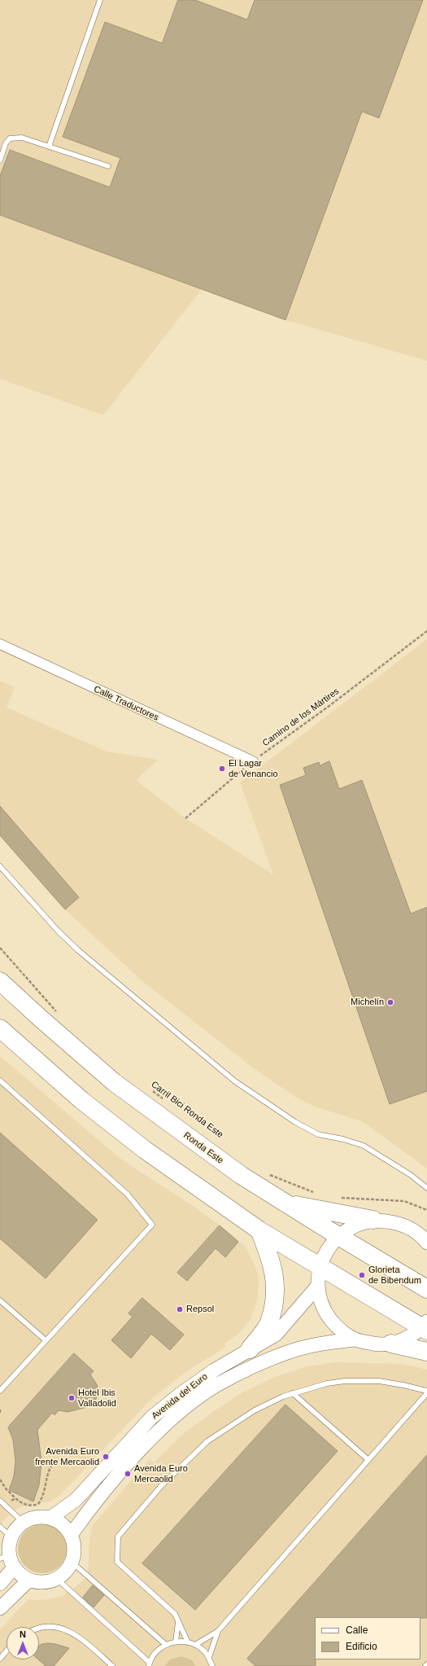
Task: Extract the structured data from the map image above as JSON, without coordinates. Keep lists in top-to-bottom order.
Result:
{
  "streets": {
    "highway": ["Ronda Este"],
    "street": ["Calle Traductores", "Avenida del Euro"],
    "path": ["Camino de los Mártires", "Carril Bici Ronda Este"]
  },
  "crossings": [
    ["Calle Traductores", "Camino de los Mártires"]
  ],
  "places": [
    "El Lagar de Venancio",
    "Michelín",
    "Glorieta de Bibendum",
    "Repsol",
    "Hotel Ibis Valladolid",
    "Avenida Euro frente Mercaolid",
    "Avenida Euro Mercaolid"
  ],
  "legend": ["Calle", "Edificio"],
  "north": "top"
}
